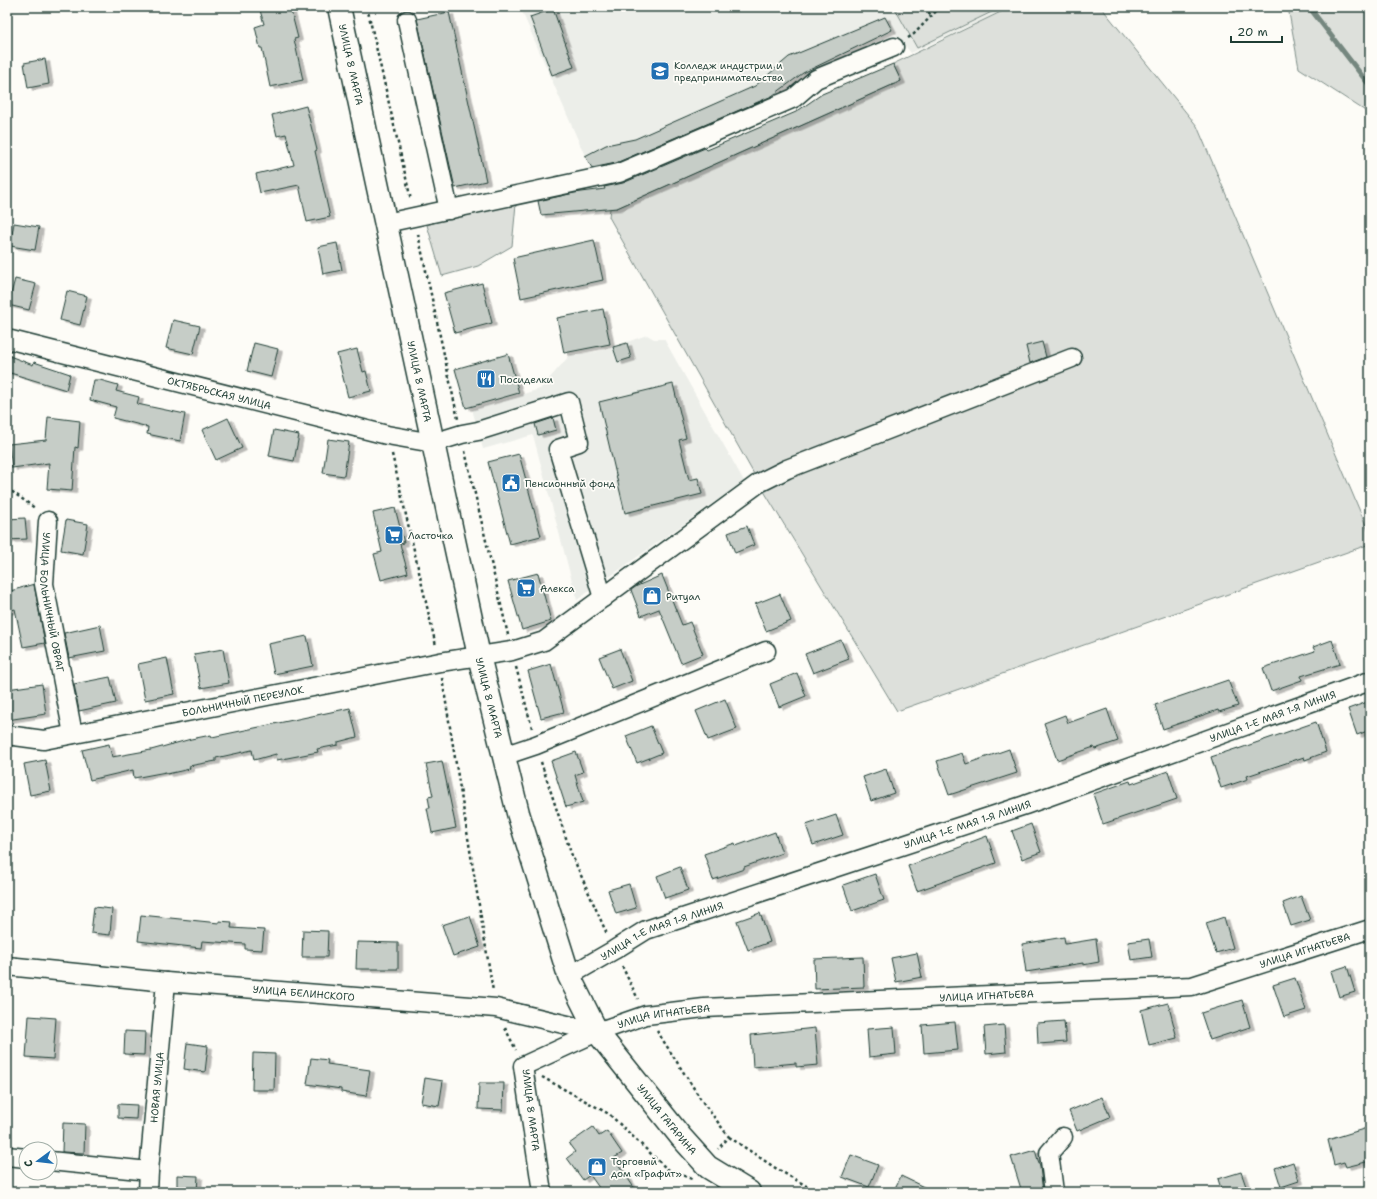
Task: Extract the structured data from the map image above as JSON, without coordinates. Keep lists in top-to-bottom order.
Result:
{
  "streets": {
    "main road": ["УЛИЦА 8 МАРТА", "УЛИЦА ГАГАРИНА"],
    "street": [
      "ОКТЯБРЬСКАЯ УЛИЦА",
      "УЛИЦА БОЛЬНИЧНЫЙ ОВРАГ",
      "БОЛЬНИЧНЫЙ ПЕРЕУЛОК",
      "УЛИЦА 1-Е МАЯ 1-Я ЛИНИЯ",
      "УЛИЦА ИГНАТЬЕВА",
      "УЛИЦА БЕЛИНСКОГО",
      "НОВАЯ УЛИЦА"
    ]
  },
  "crossings": [
    ["УЛИЦА 8 МАРТА", "ОКТЯБРЬСКАЯ УЛИЦА"],
    ["УЛИЦА 8 МАРТА", "БОЛЬНИЧНЫЙ ПЕРЕУЛОК"],
    ["УЛИЦА 8 МАРТА", "УЛИЦА 1-Е МАЯ 1-Я ЛИНИЯ"],
    ["УЛИЦА 8 МАРТА", "УЛИЦА ИГНАТЬЕВА"],
    ["УЛИЦА 8 МАРТА", "УЛИЦА БЕЛИНСКОГО"],
    ["УЛИЦА 8 МАРТА", "УЛИЦА ГАГАРИНА"],
    ["УЛИЦА БОЛЬНИЧНЫЙ ОВРАГ", "БОЛЬНИЧНЫЙ ПЕРЕУЛОК"],
    ["УЛИЦА ИГНАТЬЕВА", "УЛИЦА БЕЛИНСКОГО"],
    ["УЛИЦА ИГНАТЬЕВА", "УЛИЦА ГАГАРИНА"],
    ["УЛИЦА БЕЛИНСКОГО", "НОВАЯ УЛИЦА"],
    ["УЛИЦА БЕЛИНСКОГО", "УЛИЦА ГАГАРИНА"]
  ],
  "places": {
    "school or university": ["Колледж индустрии и предпринимательства"],
    "restaurant": ["Посиделки"],
    "public building": ["Пенсионный фонд"],
    "supermarket": ["Ласточка", "Алекса"],
    "shop": ["Ритуал", "Торговый дом «Графит»"]
  },
  "scale_bar": "20 m",
  "north": "left"
}
